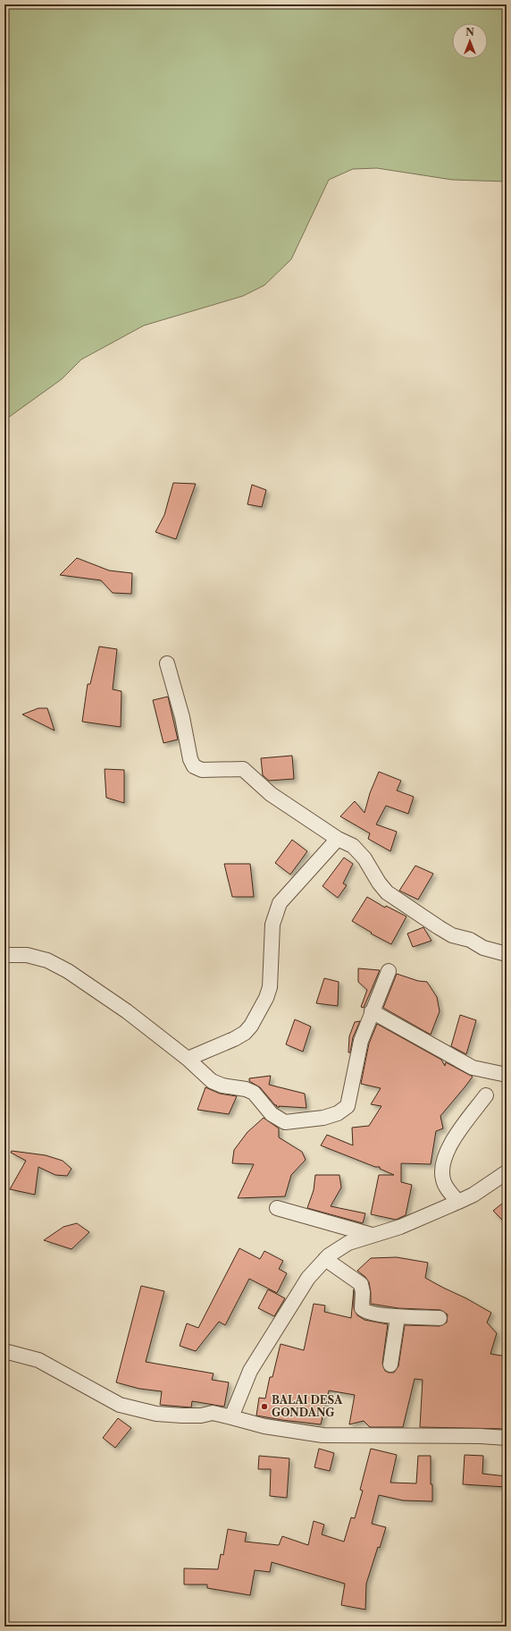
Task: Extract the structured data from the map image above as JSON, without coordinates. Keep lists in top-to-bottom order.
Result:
{
  "places": ["BALAI DESA GONDANG"],
  "north": "top"
}
